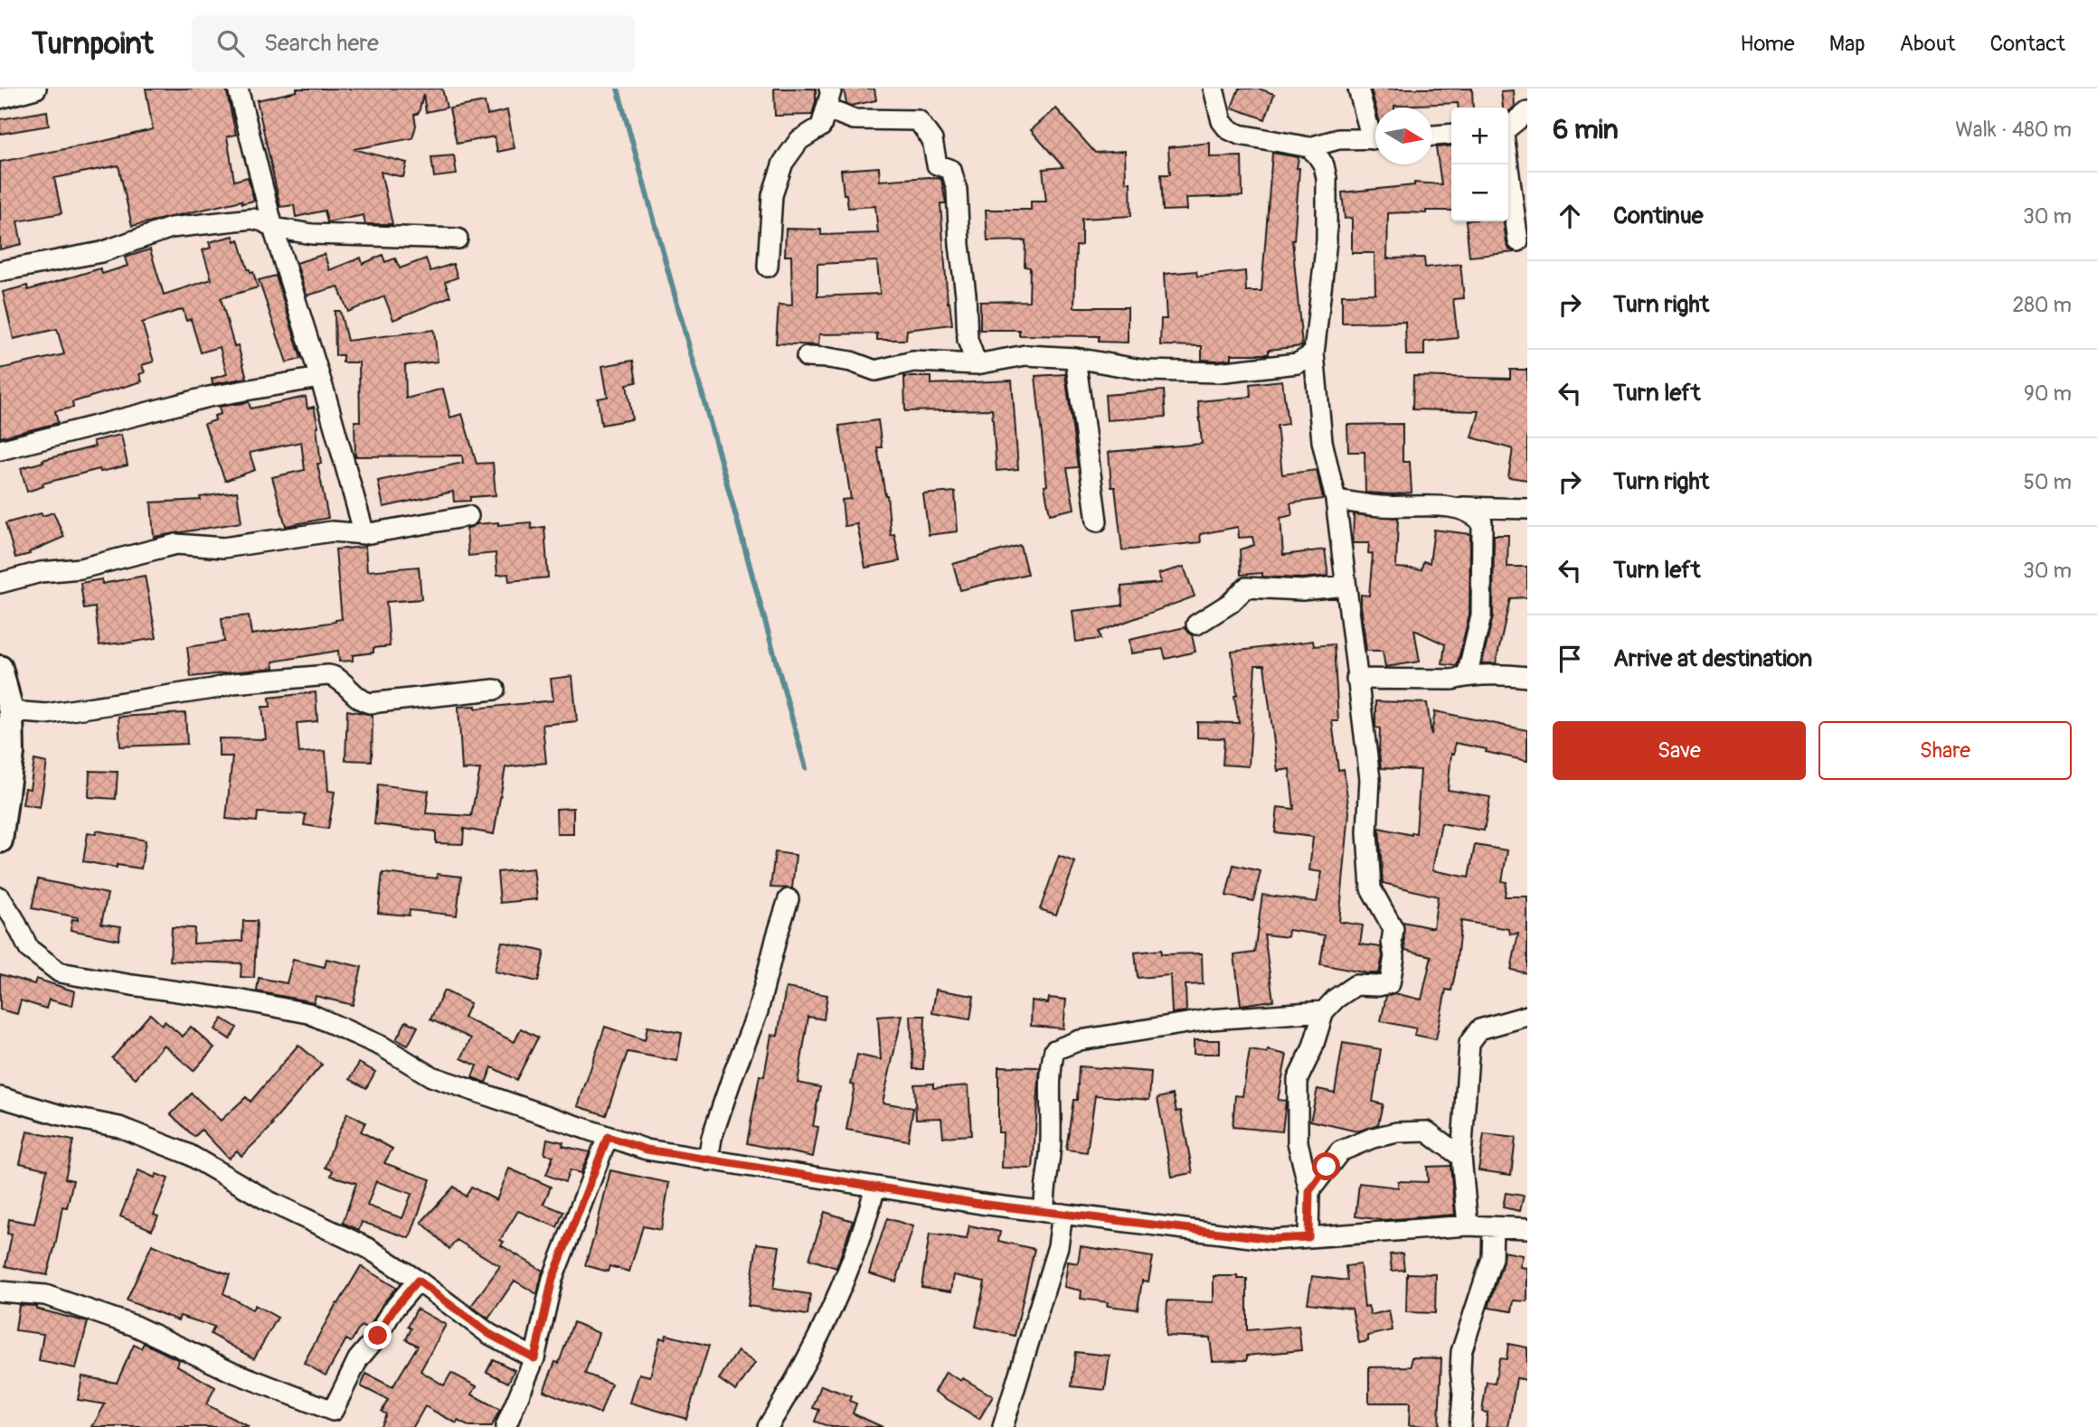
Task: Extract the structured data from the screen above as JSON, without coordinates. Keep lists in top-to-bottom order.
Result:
{
  "north": "right",
  "page": {
    "header": "Turnpoint",
    "search": "Search here",
    "nav": [
      "Home",
      "Map",
      "About",
      "Contact"
    ],
    "heading": ["6 min", "Walk · 480 m"],
    "map_buttons": ["+", "−"],
    "list": [
      ["Continue", "30 m"],
      ["Turn right", "280 m"],
      ["Turn left", "90 m"],
      ["Turn right", "50 m"],
      ["Turn left", "30 m"],
      "Arrive at destination"
    ],
    "buttons": ["Save", "Share"]
  }
}
